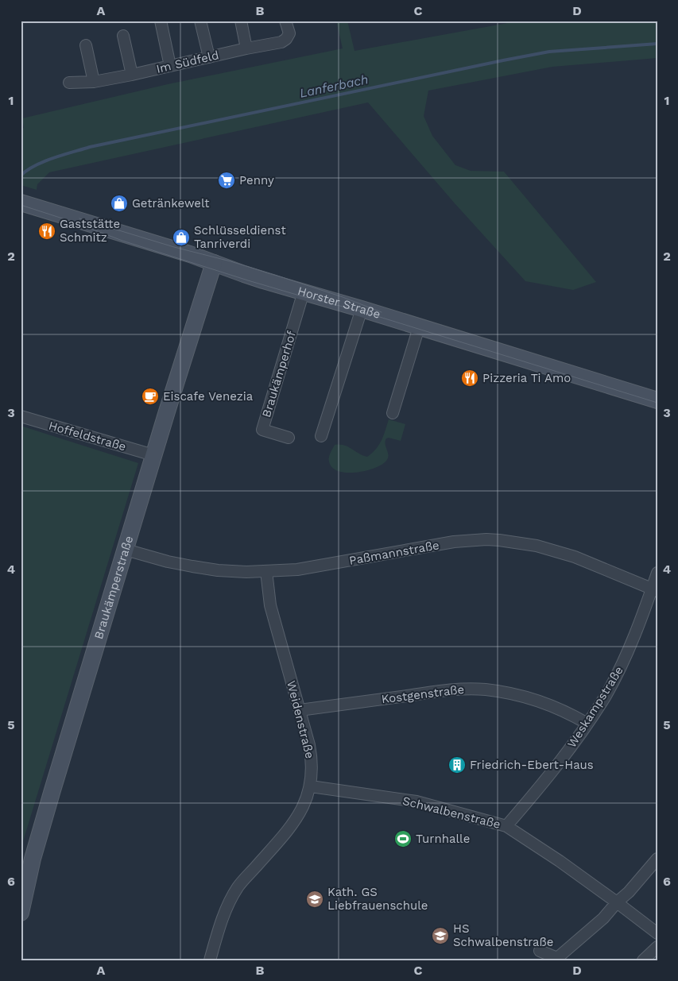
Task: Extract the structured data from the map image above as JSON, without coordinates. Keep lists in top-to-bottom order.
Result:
{
  "streets": {
    "street": [
      "Im Südfeld",
      "Horster Straße",
      "Braukämperhof",
      "Hoffeldstraße",
      "Paßmannstraße",
      "Braukämperstraße",
      "Kostgenstraße",
      "Weskampstraße",
      "Weidenstraße",
      "Schwalbenstraße"
    ]
  },
  "crossings": [
    ["Horster Straße", "Braukämperhof"],
    ["Horster Straße", "Braukämperstraße"],
    ["Hoffeldstraße", "Braukämperstraße"],
    ["Paßmannstraße", "Braukämperstraße"],
    ["Paßmannstraße", "Weskampstraße"],
    ["Paßmannstraße", "Weidenstraße"],
    ["Kostgenstraße", "Weskampstraße"],
    ["Kostgenstraße", "Weidenstraße"],
    ["Weskampstraße", "Schwalbenstraße"],
    ["Weidenstraße", "Schwalbenstraße"]
  ],
  "water": ["Lanferbach"],
  "places": {
    "supermarket": ["Penny"],
    "shop": ["Getränkewelt", "Schlüsseldienst Tanriverdi"],
    "restaurant": ["Gaststätte Schmitz", "Pizzeria Ti Amo"],
    "cafe": ["Eiscafe Venezia"],
    "building": ["Friedrich-Ebert-Haus"],
    "sports": ["Turnhalle"],
    "school or university": ["Kath. GS Liebfrauenschule", "HS Schwalbenstraße"]
  },
  "grid": {
    "columns": [
      "A",
      "B",
      "C",
      "D"
    ],
    "rows": [
      "1",
      "2",
      "3",
      "4",
      "5",
      "6"
    ]
  }
}
